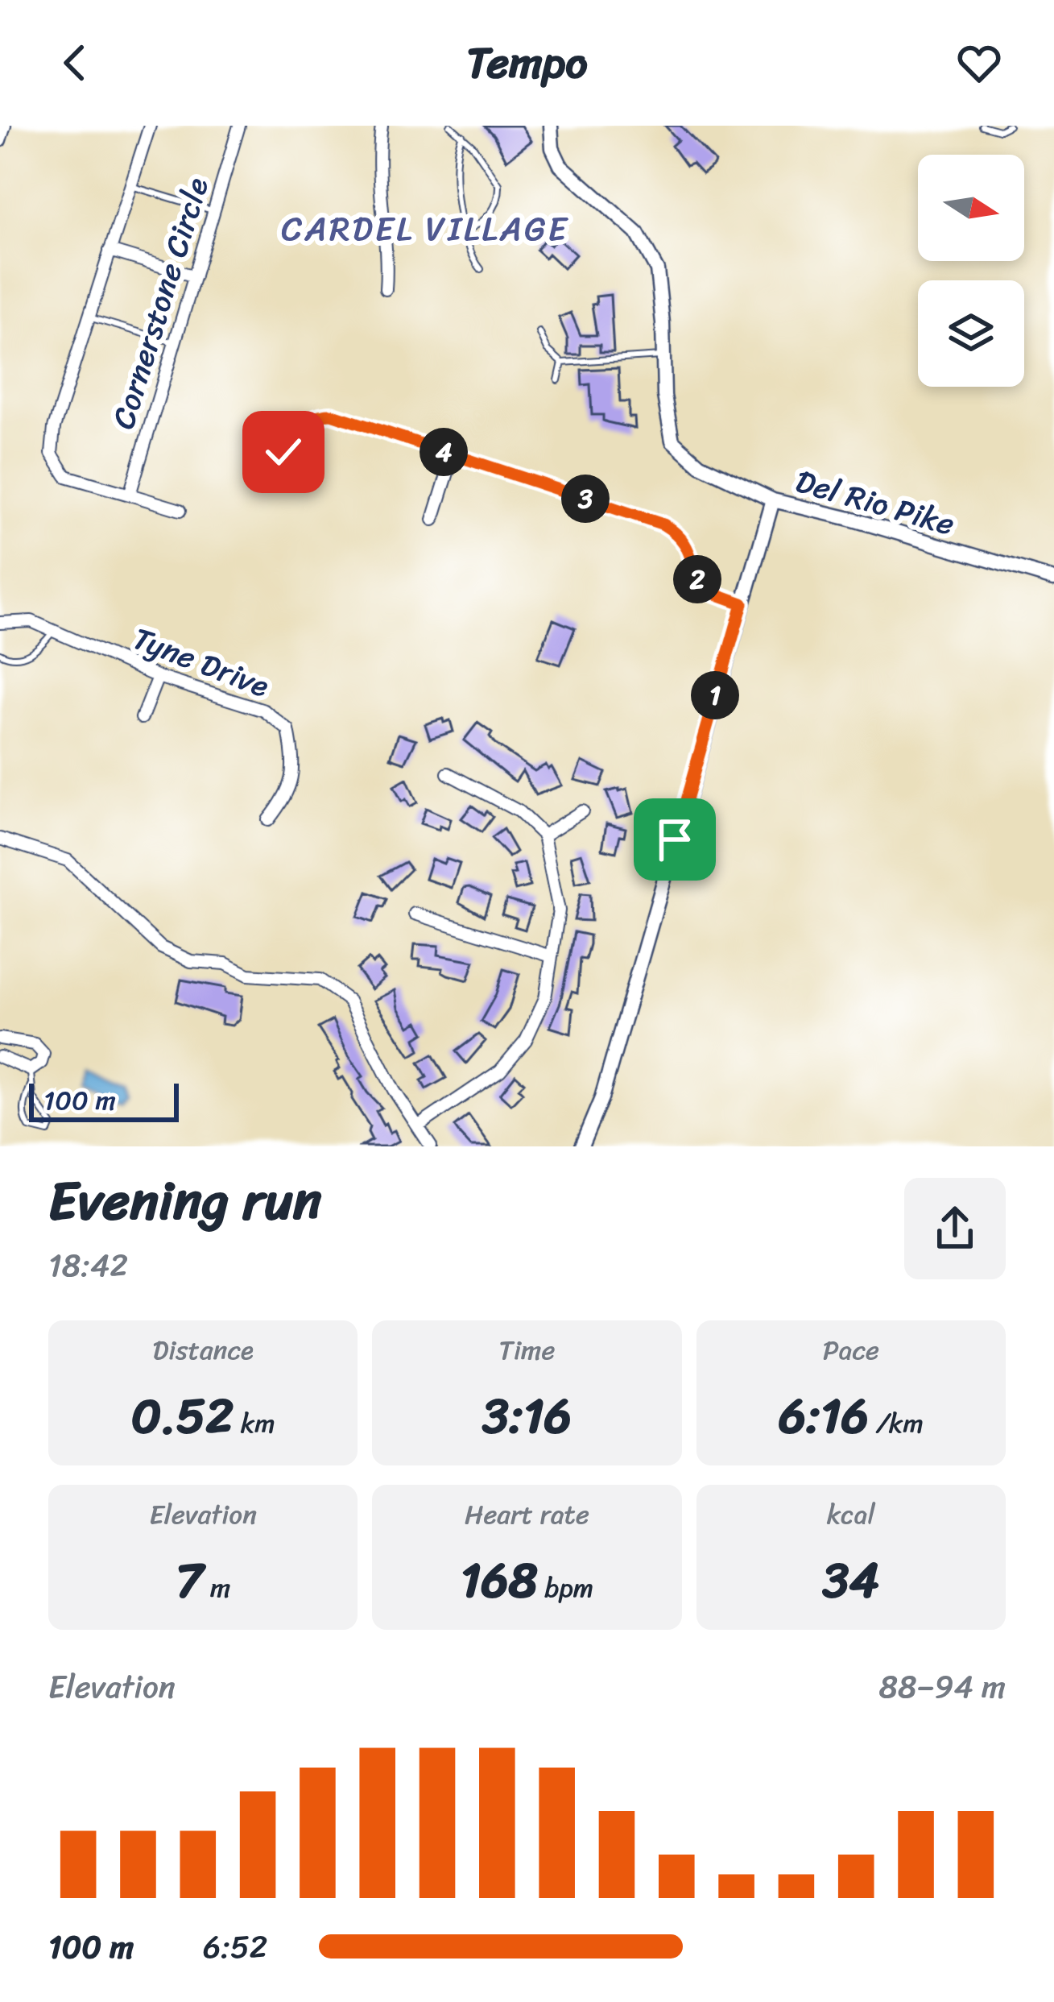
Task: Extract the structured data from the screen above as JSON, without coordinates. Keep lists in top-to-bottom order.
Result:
{
  "streets": {
    "street": ["Cornerstone Circle", "Del Rio Pike", "Tyne Drive"]
  },
  "districts": ["CARDEL VILLAGE"],
  "scale_bar": "100 m",
  "north": "right",
  "page": {
    "header": "Tempo",
    "pins": [
      "4",
      "3",
      "2",
      "1"
    ],
    "scale": "100 m",
    "heading": ["Evening run", "18:42"],
    "stats": [
      ["Distance", "0.52 km"],
      ["Time", "3:16"],
      ["Pace", "6:16 /km"],
      ["Elevation", "7 m"],
      ["Heart rate", "168 bpm"],
      ["kcal", "34"]
    ],
    "chart": ["Elevation", "88–94 m"],
    "list": [
      {
        "name": "100 m",
        "note": "6:52"
      }
    ]
  }
}
